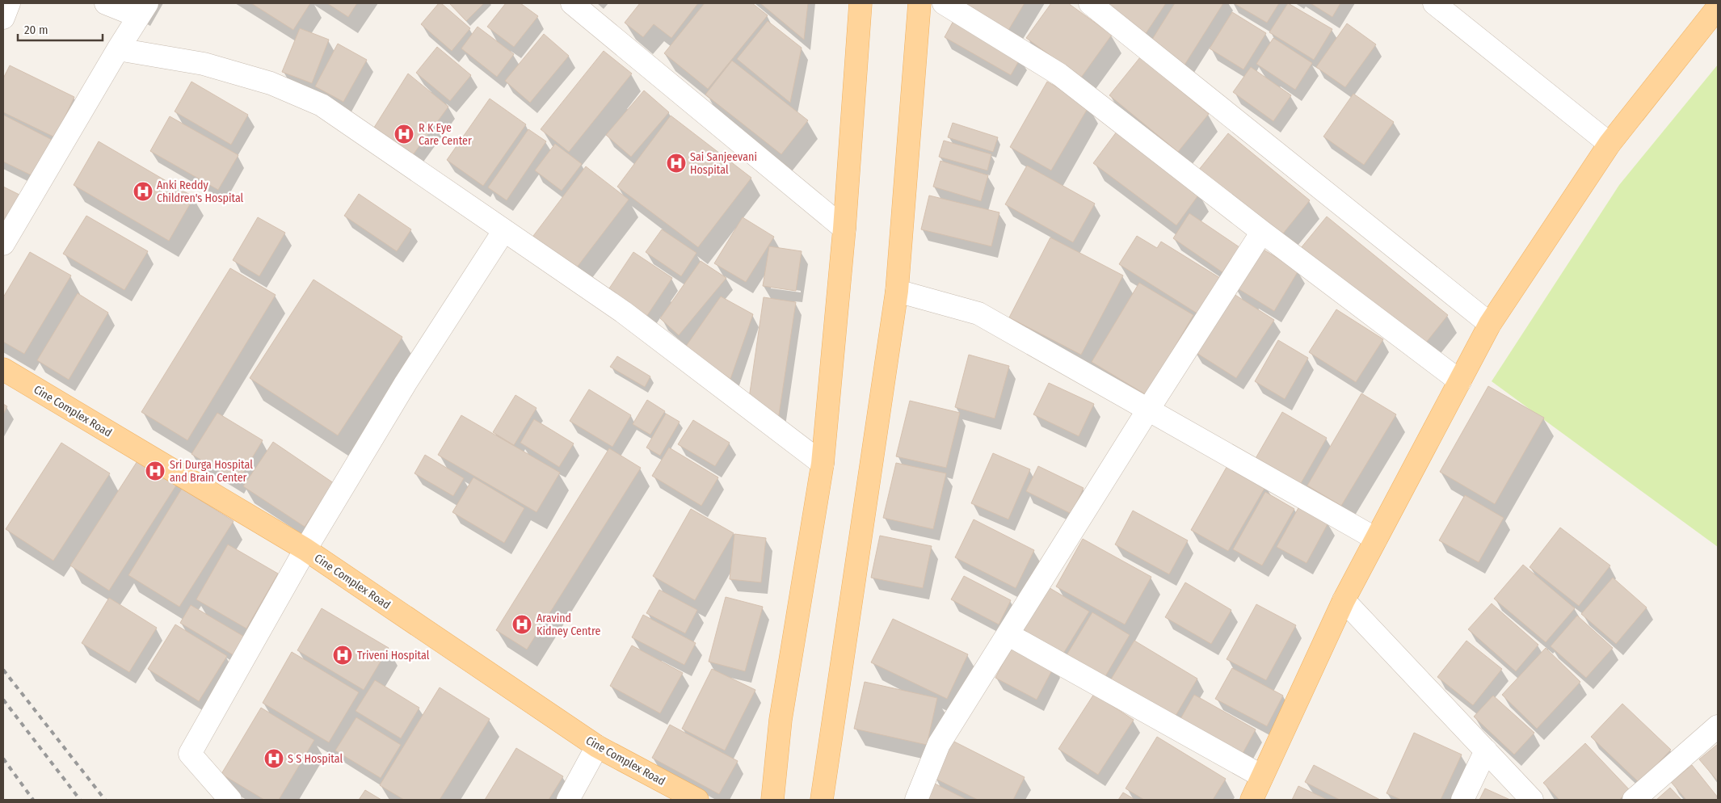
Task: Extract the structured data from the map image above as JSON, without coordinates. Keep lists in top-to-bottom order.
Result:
{
  "streets": {
    "main road": ["Cine Complex Road"]
  },
  "places": {
    "hospital": [
      "R K Eye Care Center",
      "Sai Sanjeevani Hospital",
      "Anki Reddy Children's Hospital",
      "Sri Durga Hospital and Brain Center",
      "Aravind Kidney Centre",
      "Triveni Hospital",
      "S S Hospital"
    ]
  },
  "scale_bar": "20 m"
}
